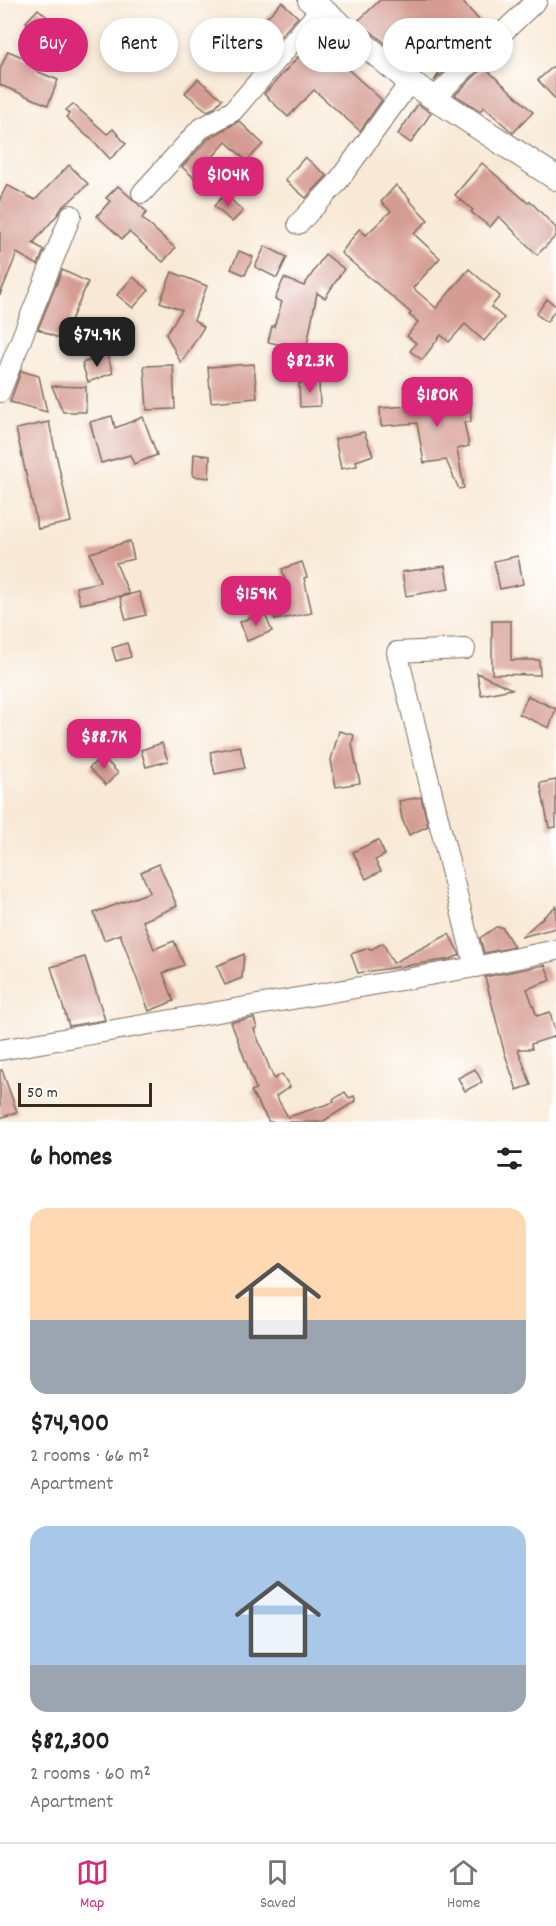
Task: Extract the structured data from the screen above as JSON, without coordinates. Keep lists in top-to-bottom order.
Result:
{
  "scale_bar": "50 m",
  "page": {
    "chip": [
      "Buy",
      "Rent",
      "Filters",
      "New",
      "Apartment"
    ],
    "price": [
      "$104K",
      "$74.9K",
      "$82.3K",
      "$180K",
      "$159K",
      "$88.7K"
    ],
    "scale": "50 m",
    "heading": "6 homes",
    "list": [
      {
        "name": "$74,900",
        "note": "2 rooms · 66 m² · Apartment"
      },
      {
        "name": "$82,300",
        "note": "2 rooms · 60 m² · Apartment"
      }
    ],
    "tabs": ["Map", "Saved", "Home"]
  }
}
